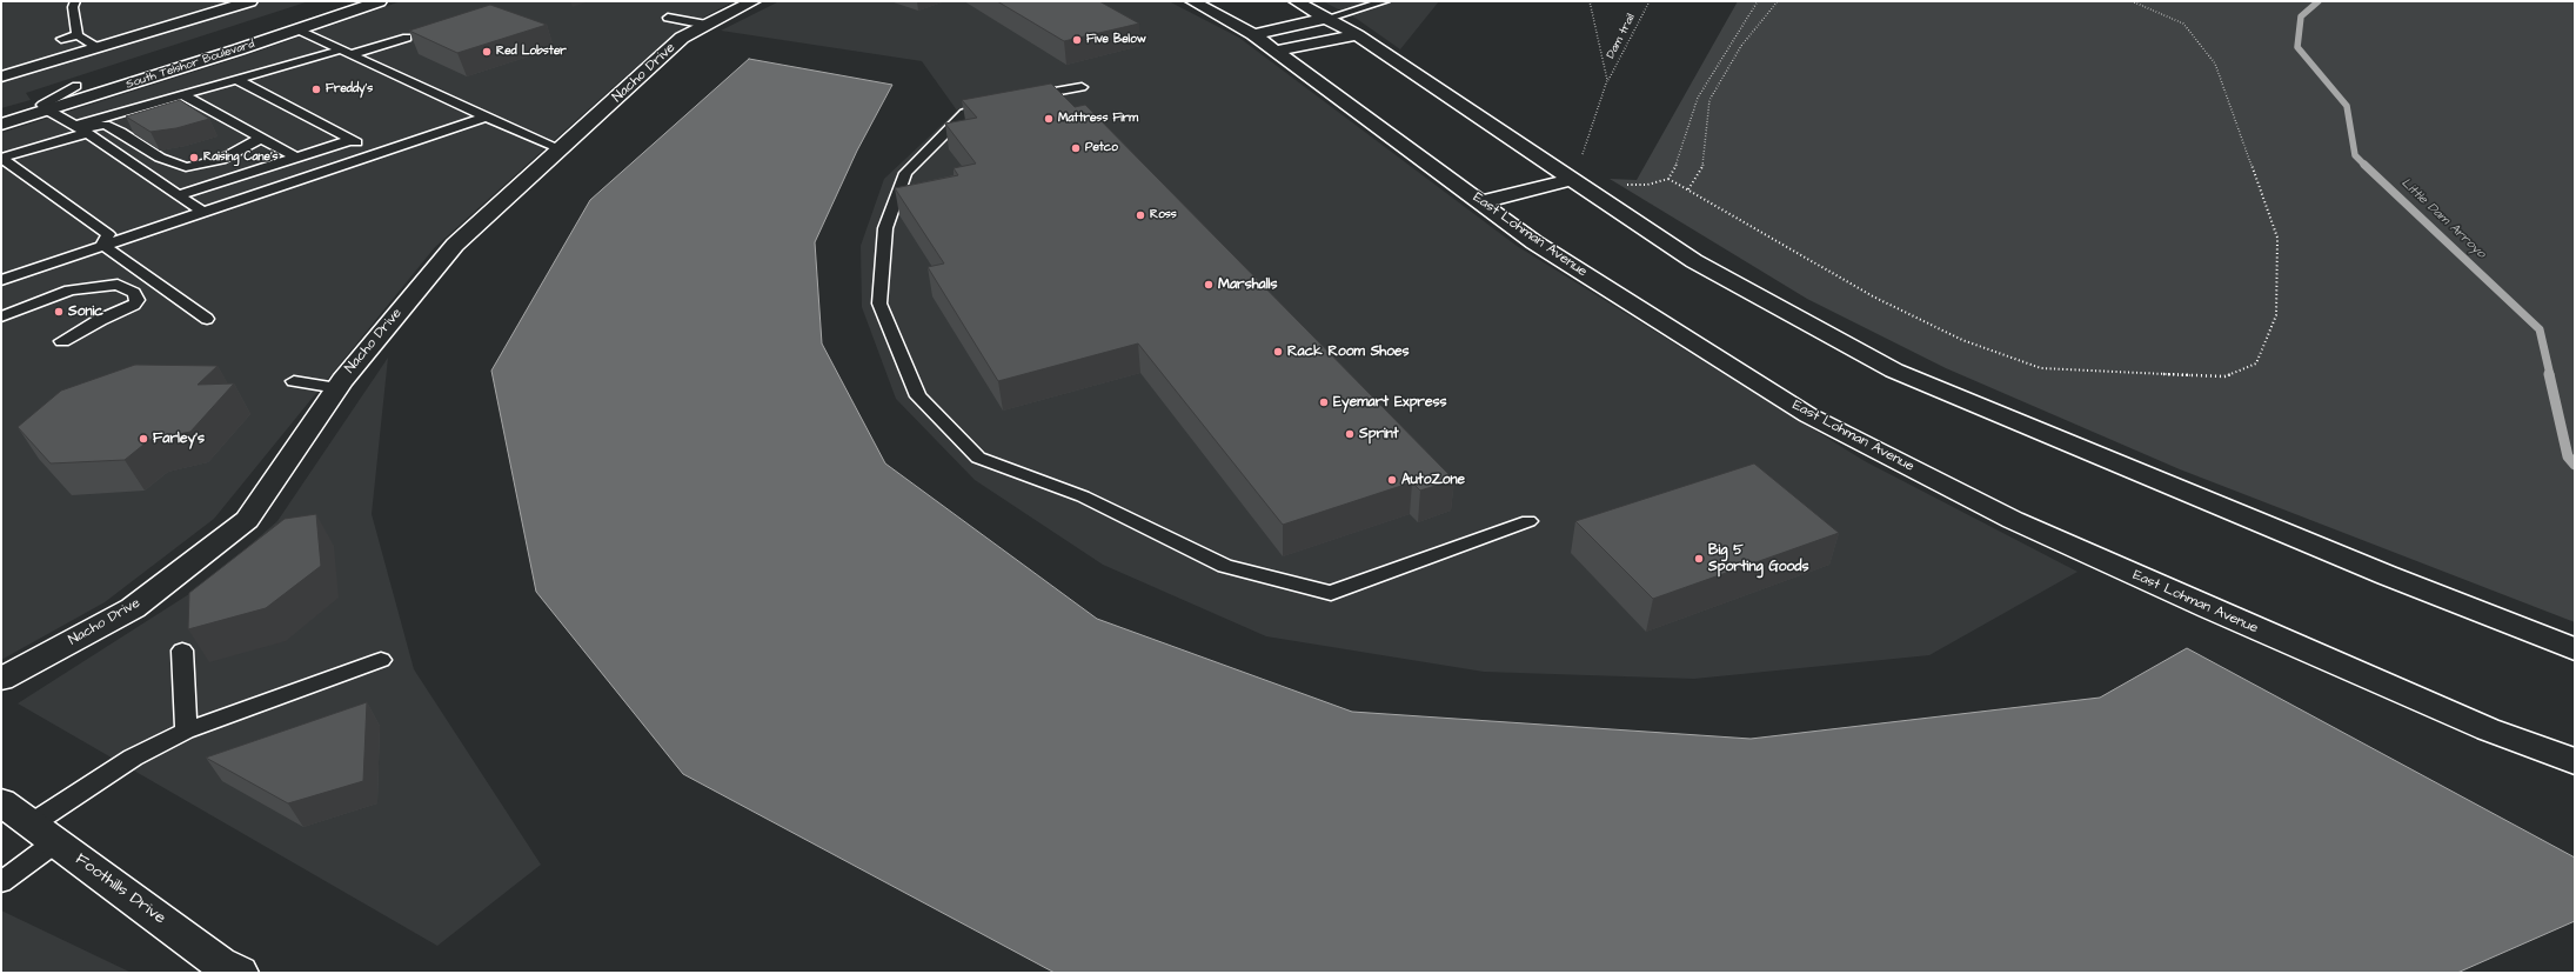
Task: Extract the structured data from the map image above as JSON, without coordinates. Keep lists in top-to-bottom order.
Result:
{
  "streets": {
    "main road": [
      "South Telshor Boulevard",
      "Nacho Drive",
      "East Lohman Avenue",
      "Foothills Drive"
    ],
    "path": ["Dam trail"]
  },
  "water": ["Little Dam Arroyo"],
  "places": [
    "Five Below",
    "Red Lobster",
    "Freddy's",
    "Mattress Firm",
    "Petco",
    "Raising Cane's",
    "Ross",
    "Marshalls",
    "Sonic",
    "Rack Room Shoes",
    "Eyemart Express",
    "Sprint",
    "Farley's",
    "AutoZone",
    "Big 5 Sporting Goods"
  ]
}
